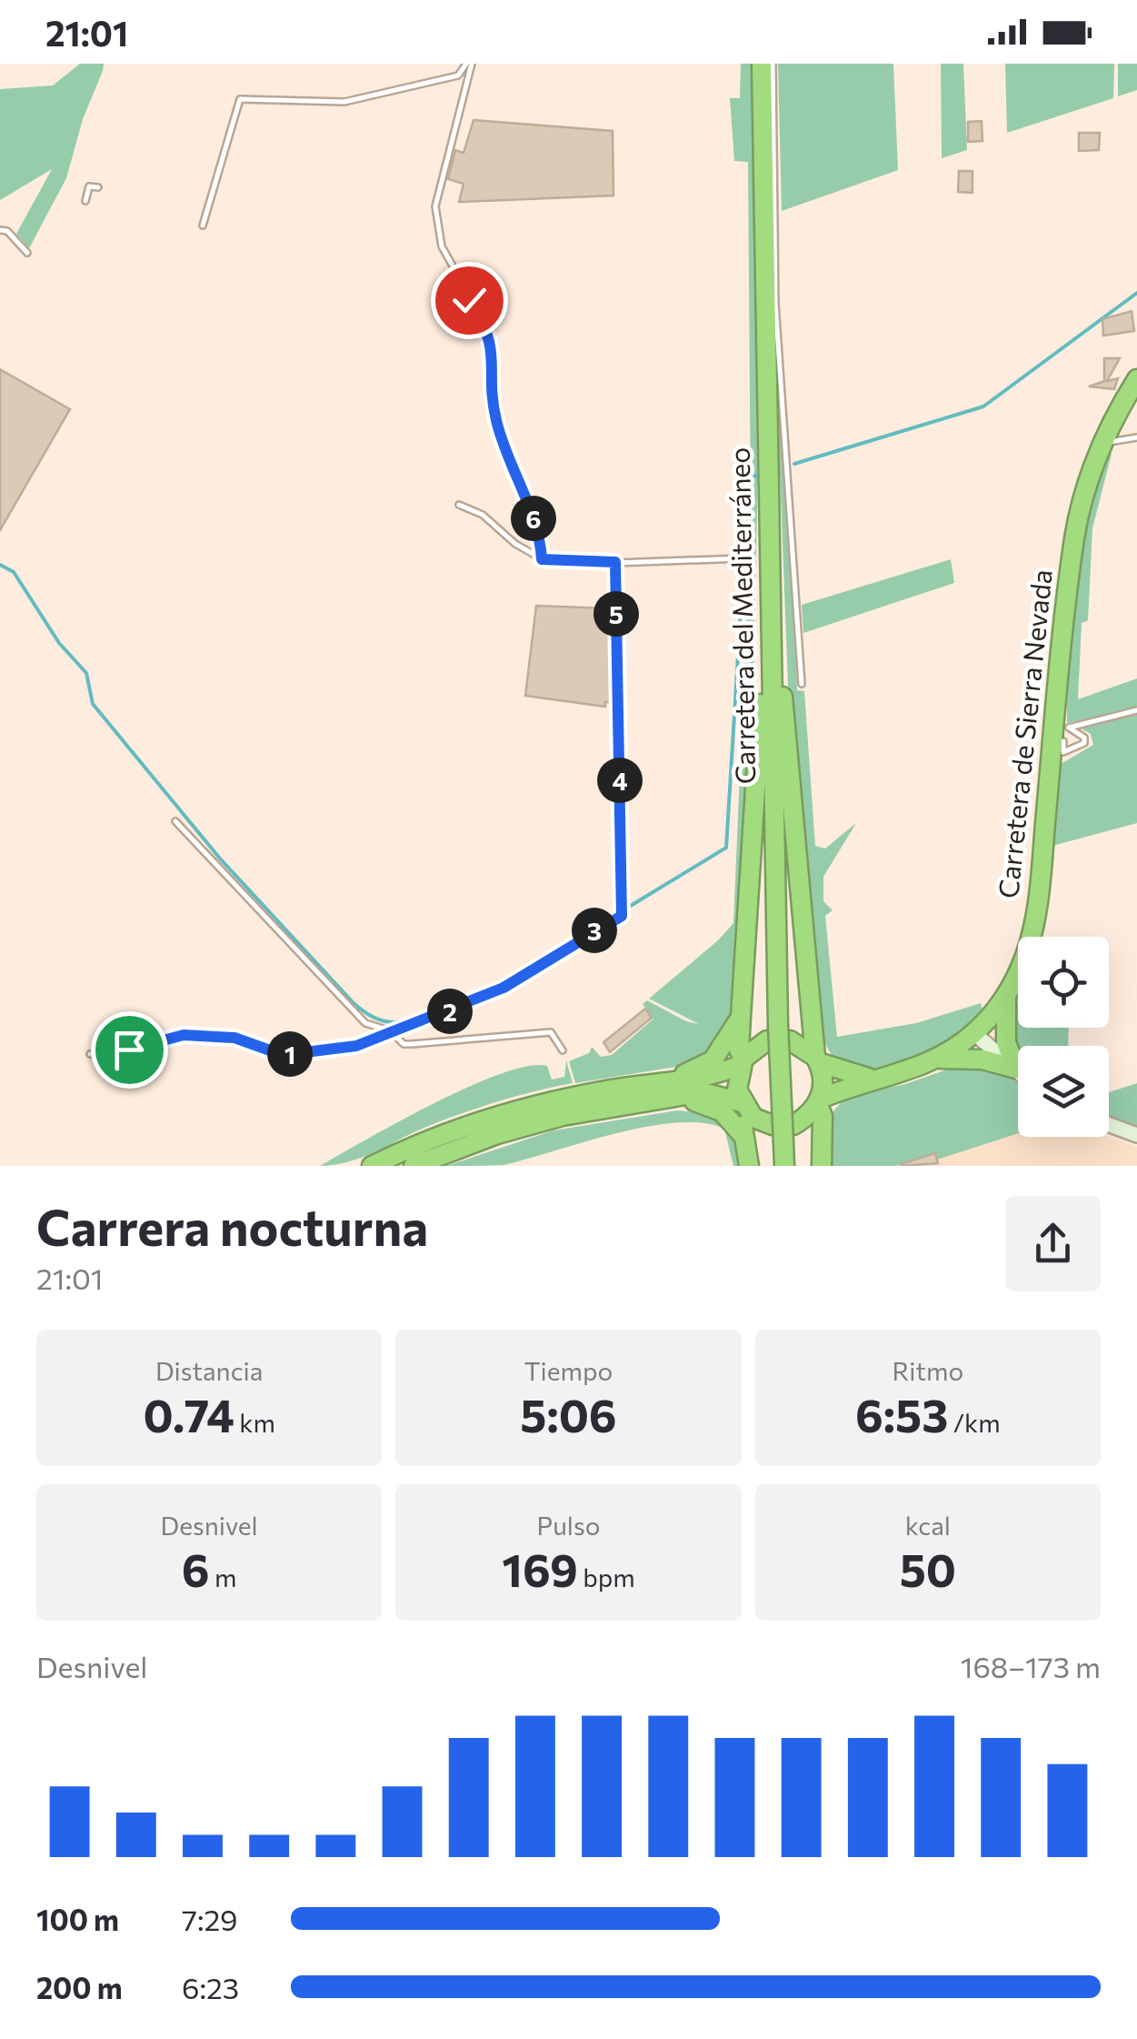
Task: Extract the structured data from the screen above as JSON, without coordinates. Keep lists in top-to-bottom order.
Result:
{
  "streets": {
    "highway": ["Carretera del Mediterráneo", "Carretera de Sierra Nevada"]
  },
  "page": {
    "status": "21:01",
    "pins": [
      "6",
      "5",
      "4",
      "3",
      "2",
      "1"
    ],
    "heading": ["Carrera nocturna", "21:01"],
    "stats": [
      ["Distancia", "0.74 km"],
      ["Tiempo", "5:06"],
      ["Ritmo", "6:53 /km"],
      ["Desnivel", "6 m"],
      ["Pulso", "169 bpm"],
      ["kcal", "50"]
    ],
    "chart": ["Desnivel", "168–173 m"],
    "list": [
      {
        "name": "100 m",
        "note": "7:29"
      },
      {
        "name": "200 m",
        "note": "6:23"
      }
    ]
  }
}
